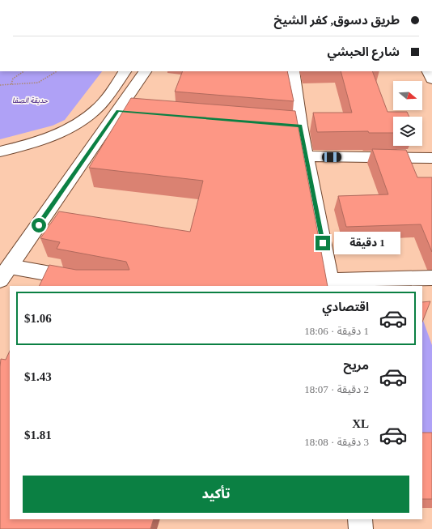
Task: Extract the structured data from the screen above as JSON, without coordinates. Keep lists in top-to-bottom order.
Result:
{
  "parks": ["حديقة الصفا"],
  "north": "right",
  "page": {
    "banner": ["طريق دسوق, كفر الشيخ", "شارع الحبشي"],
    "bubble": "1 دقيقة",
    "list": [
      {
        "name": "اقتصادي",
        "note": "1 دقيقة · 18:06",
        "value": "$1.06"
      },
      {
        "name": "مريح",
        "note": "2 دقيقة · 18:07",
        "value": "$1.43"
      },
      {
        "name": "XL",
        "note": "3 دقيقة · 18:08",
        "value": "$1.81"
      }
    ],
    "buttons": "تأكيد"
  }
}
